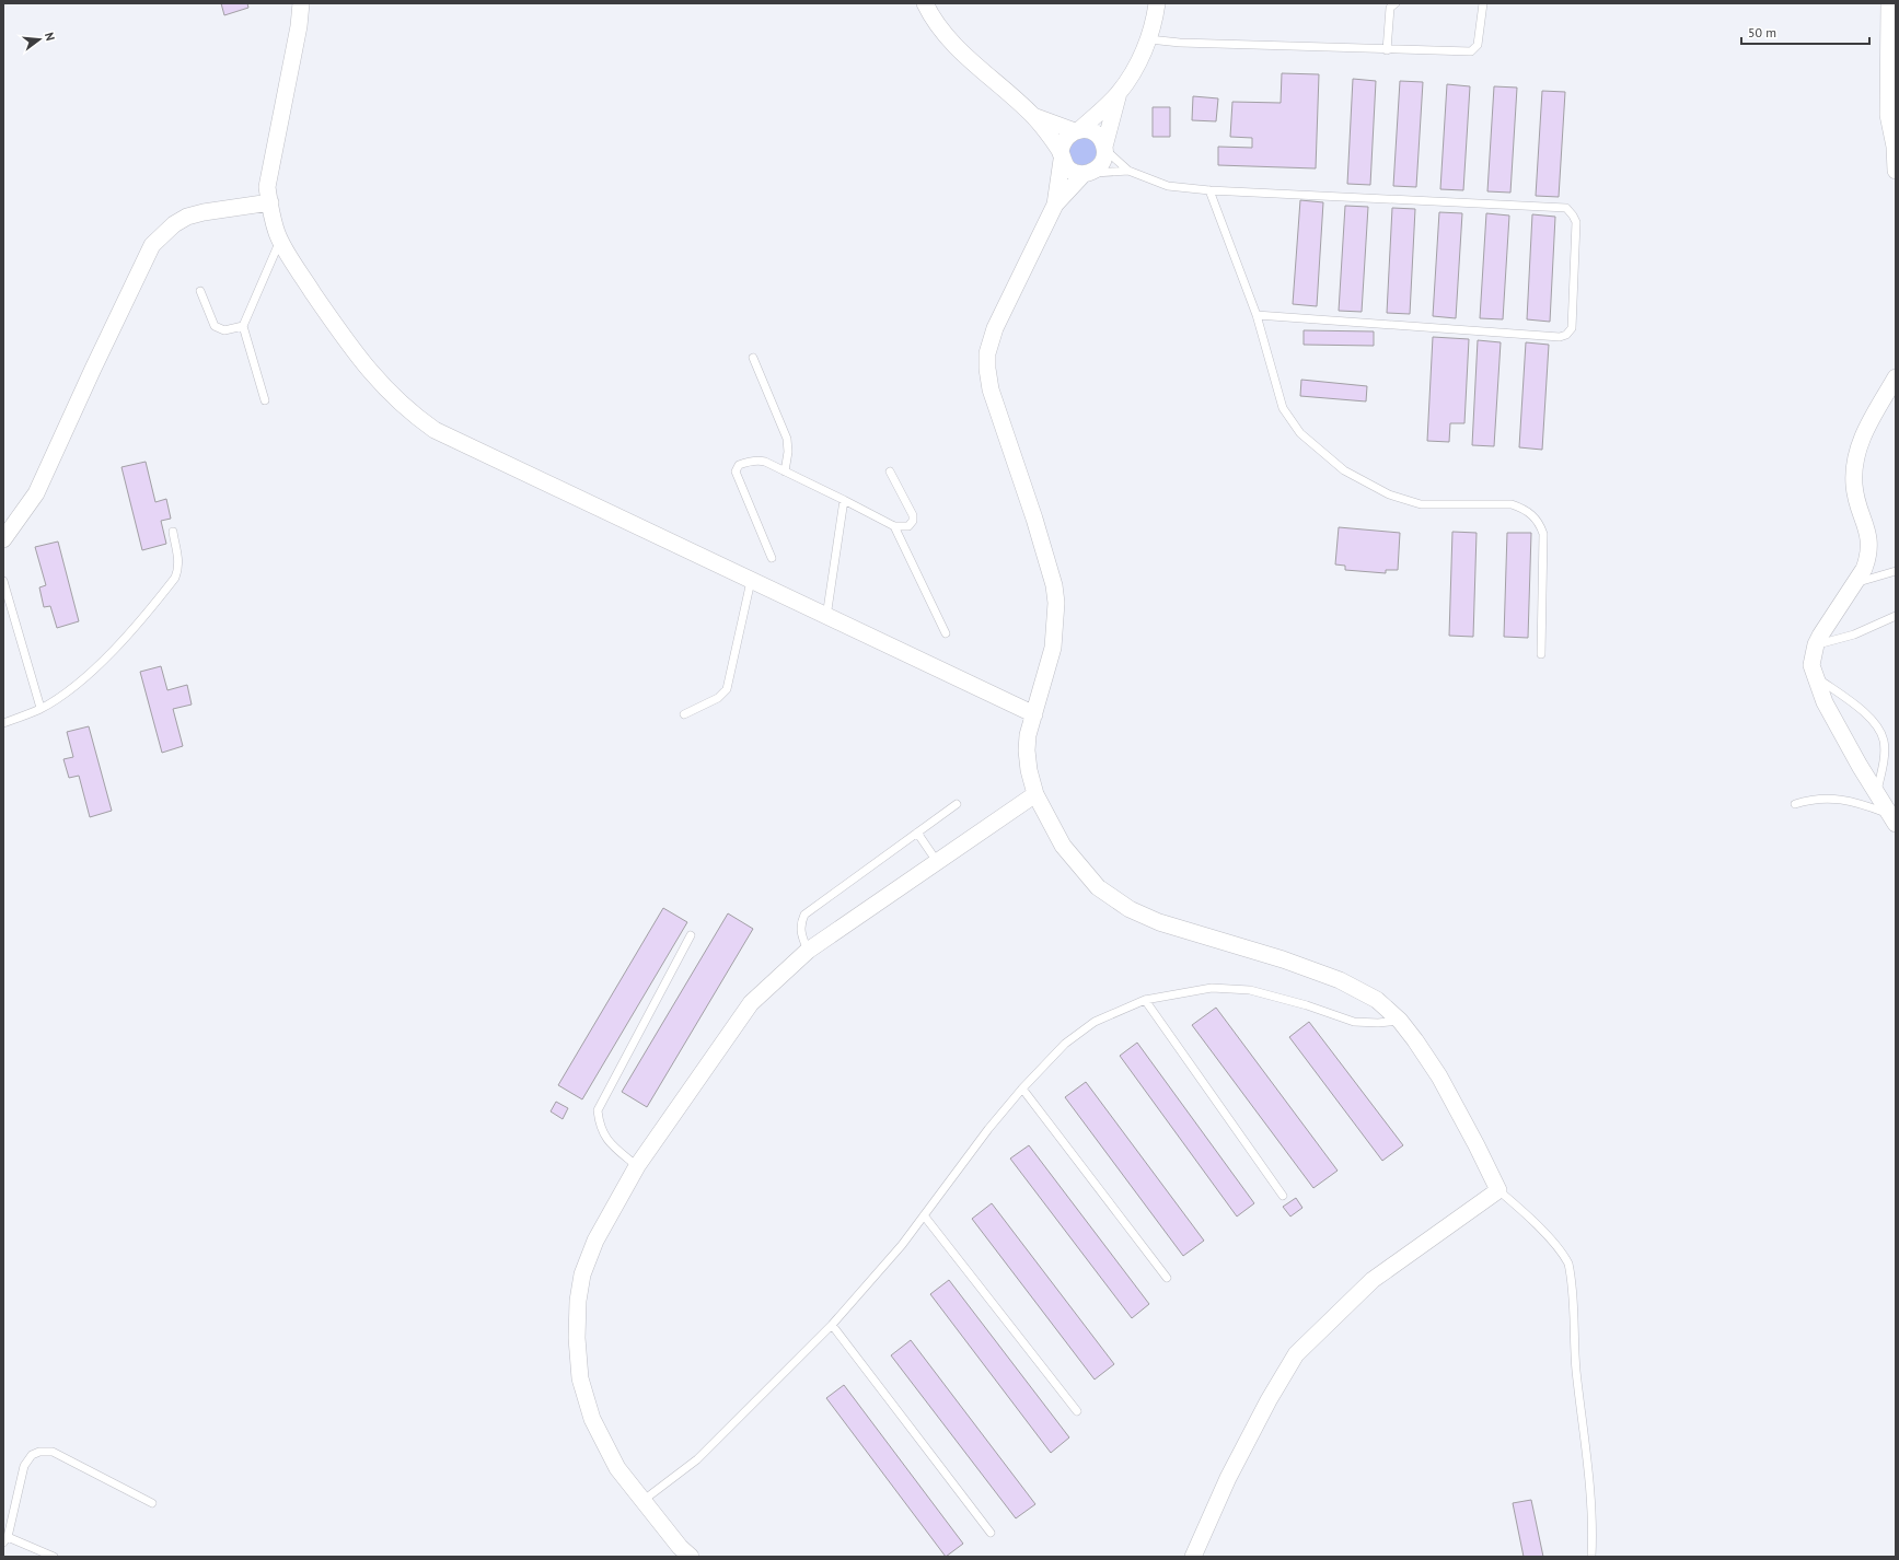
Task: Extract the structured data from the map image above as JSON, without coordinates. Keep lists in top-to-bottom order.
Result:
{
  "scale_bar": "50 m",
  "north": "right"
}
